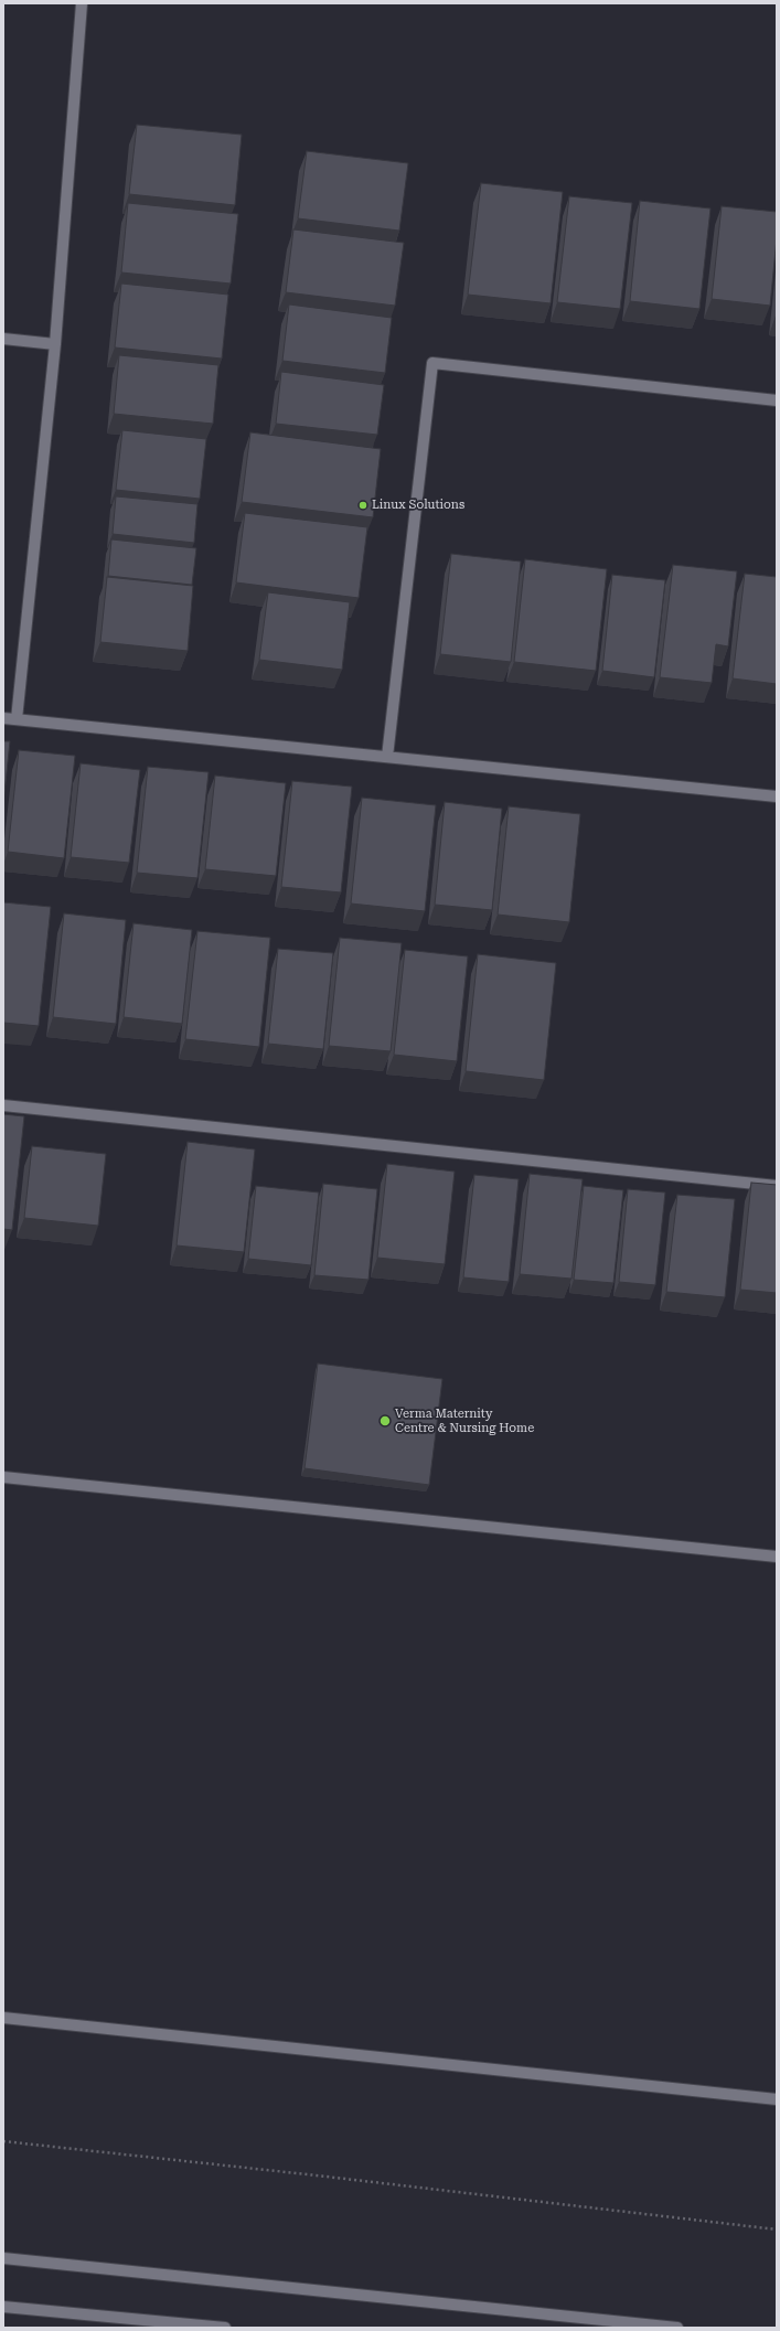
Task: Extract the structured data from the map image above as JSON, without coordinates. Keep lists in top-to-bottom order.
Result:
{
  "places": ["Linux Solutions", "Verma Maternity Centre & Nursing Home"]
}
